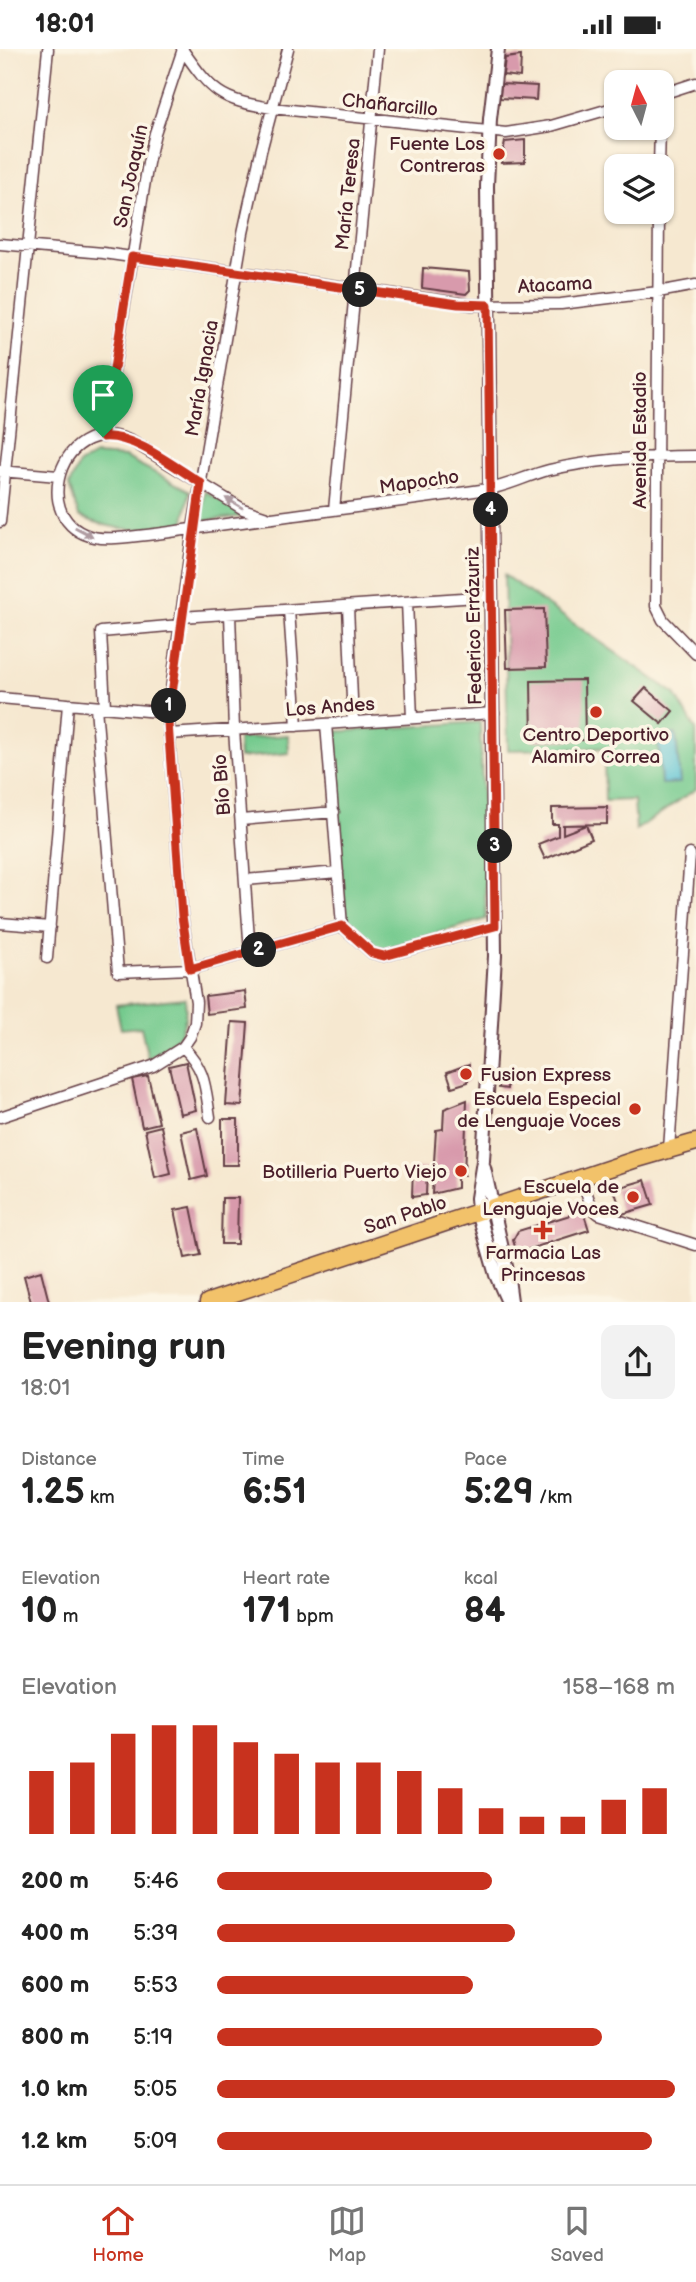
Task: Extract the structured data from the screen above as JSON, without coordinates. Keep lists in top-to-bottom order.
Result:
{
  "streets": {
    "main road": ["San Pablo"],
    "street": [
      "Chañarcillo",
      "San Joaquín",
      "María Teresa",
      "Atacama",
      "María Ignacia",
      "Avenida Estadio",
      "Mapocho",
      "Federico Errázuriz",
      "Los Andes",
      "Bío Bío"
    ]
  },
  "crossings": [
    ["Chañarcillo", "San Joaquín"],
    ["Chañarcillo", "María Teresa"],
    ["Chañarcillo", "María Ignacia"],
    ["Chañarcillo", "Federico Errázuriz"],
    ["San Joaquín", "Atacama"],
    ["San Joaquín", "María Ignacia"],
    ["San Joaquín", "Mapocho"],
    ["María Teresa", "Atacama"],
    ["María Teresa", "Mapocho"],
    ["Atacama", "María Ignacia"],
    ["Atacama", "Avenida Estadio"],
    ["Atacama", "Federico Errázuriz"],
    ["María Ignacia", "Mapocho"],
    ["María Ignacia", "Los Andes"],
    ["Avenida Estadio", "Mapocho"],
    ["Mapocho", "Federico Errázuriz"],
    ["Federico Errázuriz", "Los Andes"],
    ["Federico Errázuriz", "San Pablo"],
    ["Los Andes", "Bío Bío"]
  ],
  "places": {
    "other": [
      "Fuente Los Contreras",
      "Centro Deportivo Alamiro Correa",
      "Fusion Express",
      "Escuela Especial de Lenguaje Voces",
      "Botilleria Puerto Viejo",
      "Escuela de Lenguaje Voces"
    ],
    "health": ["Farmacia Las Princesas"]
  },
  "north": "top",
  "page": {
    "status": "18:01",
    "pins": [
      "5",
      "4",
      "1",
      "3",
      "2"
    ],
    "heading": ["Evening run", "18:01"],
    "stats": [
      ["Distance", "1.25 km"],
      ["Time", "6:51"],
      ["Pace", "5:29 /km"],
      ["Elevation", "10 m"],
      ["Heart rate", "171 bpm"],
      ["kcal", "84"]
    ],
    "chart": ["Elevation", "158–168 m"],
    "list": [
      {
        "name": "200 m",
        "note": "5:46"
      },
      {
        "name": "400 m",
        "note": "5:39"
      },
      {
        "name": "600 m",
        "note": "5:53"
      },
      {
        "name": "800 m",
        "note": "5:19"
      },
      {
        "name": "1.0 km",
        "note": "5:05"
      },
      {
        "name": "1.2 km",
        "note": "5:09"
      }
    ],
    "tabs": ["Home", "Map", "Saved"]
  }
}
